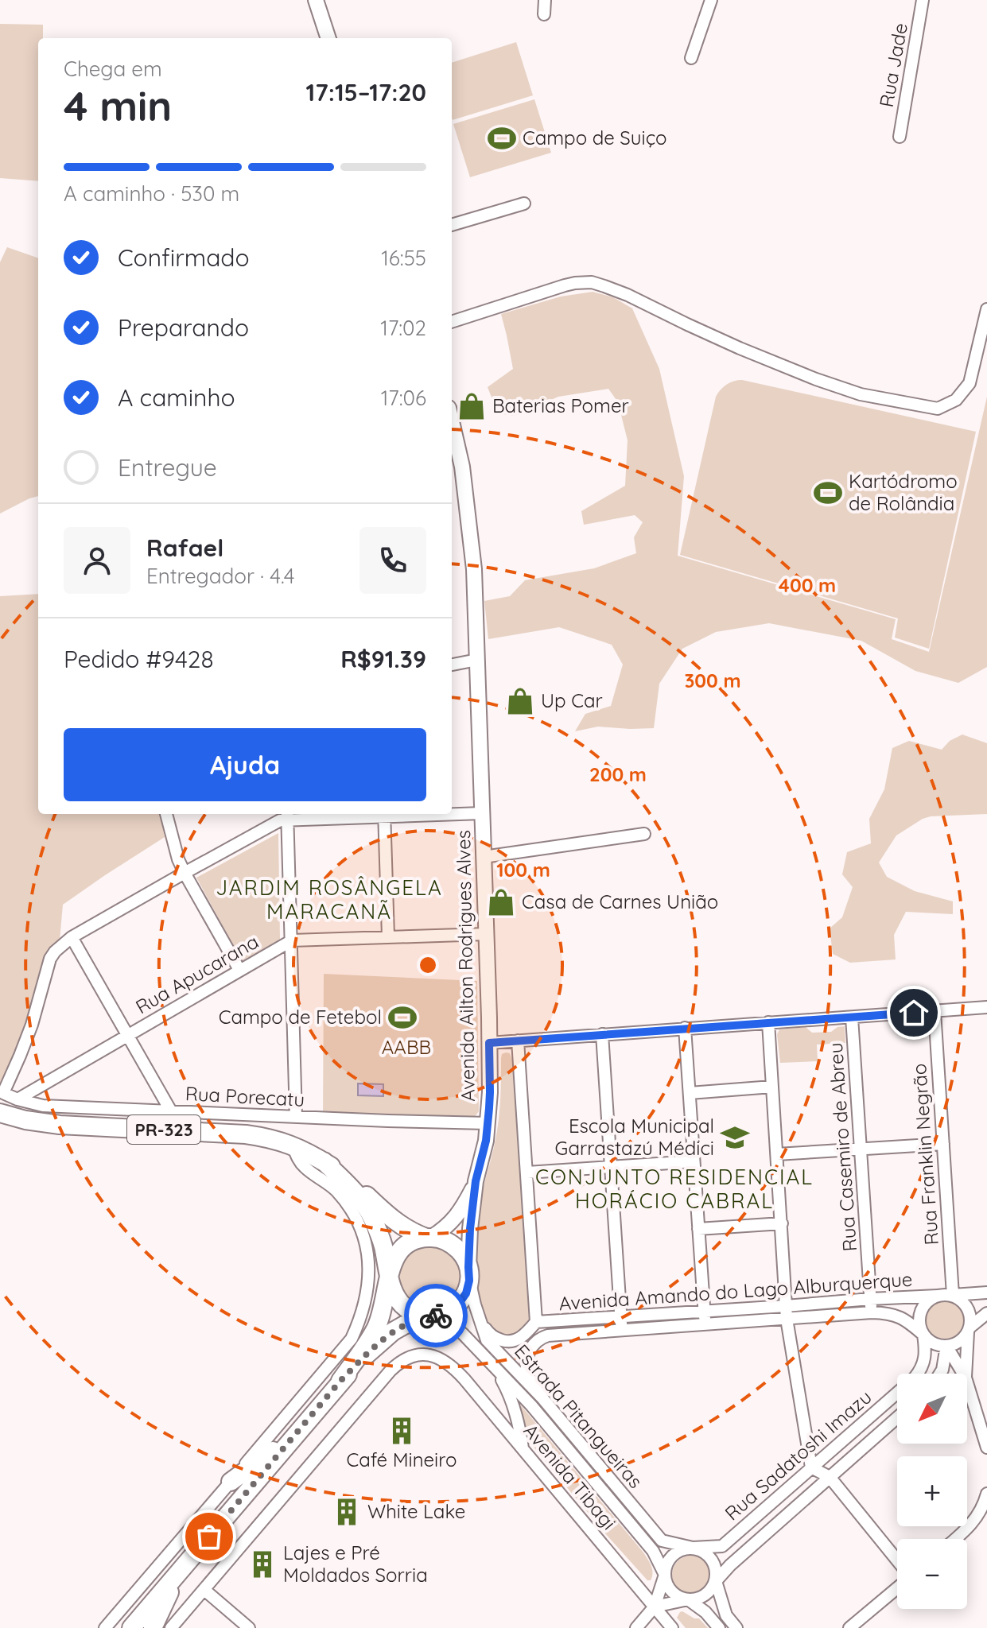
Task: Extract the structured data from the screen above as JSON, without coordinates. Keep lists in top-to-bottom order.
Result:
{
  "streets": {
    "highway": ["PR-323"],
    "main road": ["Avenida Ailton Rodrigues Alves"],
    "street": [
      "Rua Jade",
      "Rua Apucarana",
      "Rua Porecatu",
      "Rua Casemiro de Abreu",
      "Rua Franklin Negrão",
      "Avenida Amando do Lago Alburquerque",
      "Estrada Pitangueiras",
      "Rua Sadatoshi Imazu",
      "Avenida Tibagi"
    ]
  },
  "crossings": [
    ["Avenida Ailton Rodrigues Alves", "Rua Apucarana"],
    ["Avenida Ailton Rodrigues Alves", "Rua Porecatu"],
    ["Rua Apucarana", "Rua Porecatu"],
    ["PR-323", "Estrada Pitangueiras"],
    ["Rua Casemiro de Abreu", "Avenida Amando do Lago Alburquerque"],
    ["Rua Franklin Negrão", "Avenida Amando do Lago Alburquerque"],
    ["Rua Franklin Negrão", "Rua Sadatoshi Imazu"],
    ["Avenida Amando do Lago Alburquerque", "Estrada Pitangueiras"],
    ["Avenida Amando do Lago Alburquerque", "Rua Sadatoshi Imazu"],
    ["Estrada Pitangueiras", "Rua Sadatoshi Imazu"]
  ],
  "districts": ["JARDIM ROSÂNGELA MARACANÃ", "CONJUNTO RESIDENCIAL HORÁCIO CABRAL"],
  "parks": ["AABB"],
  "places": {
    "sports": ["Campo de Suiço", "Kartódromo de Rolândia", "Campo de Fetebol"],
    "shop": ["Baterias Pomer", "Up Car", "Casa de Carnes União"],
    "school or university": ["Escola Municipal Garrastazú Médici"],
    "building": ["Café Mineiro", "White Lake", "Lajes e Pré Moldados Sorria"]
  },
  "north": "bottom left",
  "page": {
    "heading": ["4 min", "Chega em", "17:15–17:20"],
    "panel": [
      "Rafael",
      "Entregador · 4.4",
      "Pedido #9428",
      "R$91.39"
    ],
    "bar": "A caminho · 530 m",
    "list": [
      ["Confirmado", "16:55"],
      ["Preparando", "17:02"],
      ["A caminho", "17:06"],
      "Entregue"
    ],
    "buttons": "Ajuda",
    "map_buttons": ["+", "−"]
  },
  "rings": [
    "400 m",
    "300 m",
    "200 m",
    "100 m"
  ]
}
